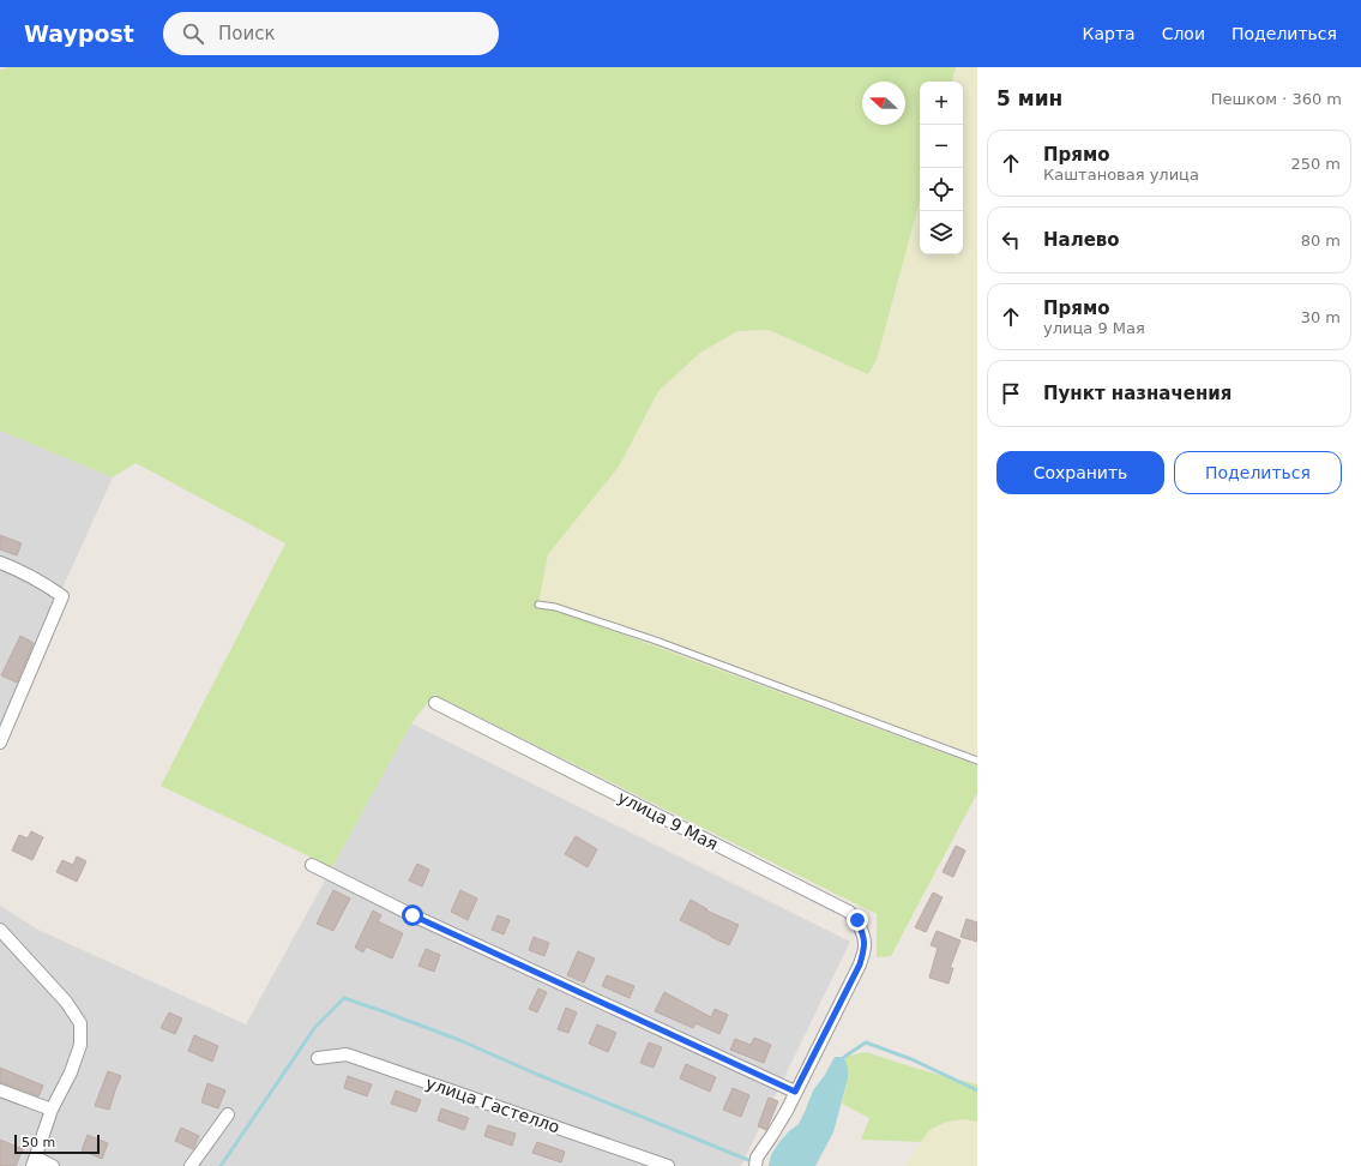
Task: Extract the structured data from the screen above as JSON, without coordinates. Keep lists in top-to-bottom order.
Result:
{
  "streets": {
    "street": ["улица 9 Мая", "улица Гастелло"]
  },
  "scale_bar": "50 m",
  "north": "left",
  "page": {
    "header": "Waypost",
    "search": "Поиск",
    "nav": ["Карта", "Слои", "Поделиться"],
    "heading": ["5 мин", "Пешком · 360 m"],
    "map_buttons": ["+", "−"],
    "list": [
      ["Прямо", "Каштановая улица", "250 m"],
      ["Налево", "80 m"],
      ["Прямо", "улица 9 Мая", "30 m"],
      "Пункт назначения"
    ],
    "buttons": ["Сохранить", "Поделиться"],
    "scale": "50 m"
  }
}
